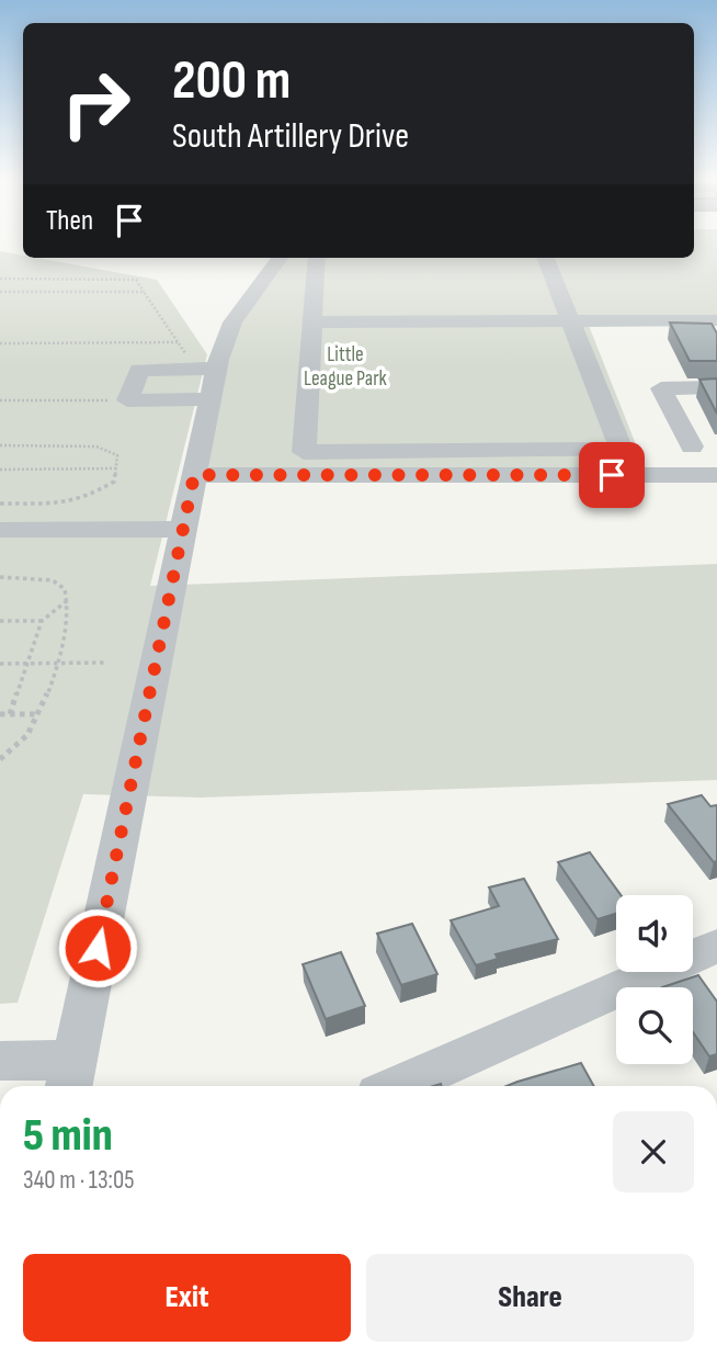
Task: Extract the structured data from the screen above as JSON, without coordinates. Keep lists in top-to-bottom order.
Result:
{
  "parks": ["Little League Park"],
  "page": {
    "turn": ["200 m", "South Artillery Drive"],
    "then": "Then",
    "heading": ["5 min", "340 m · 13:05"],
    "buttons": ["Exit", "Share"]
  }
}
